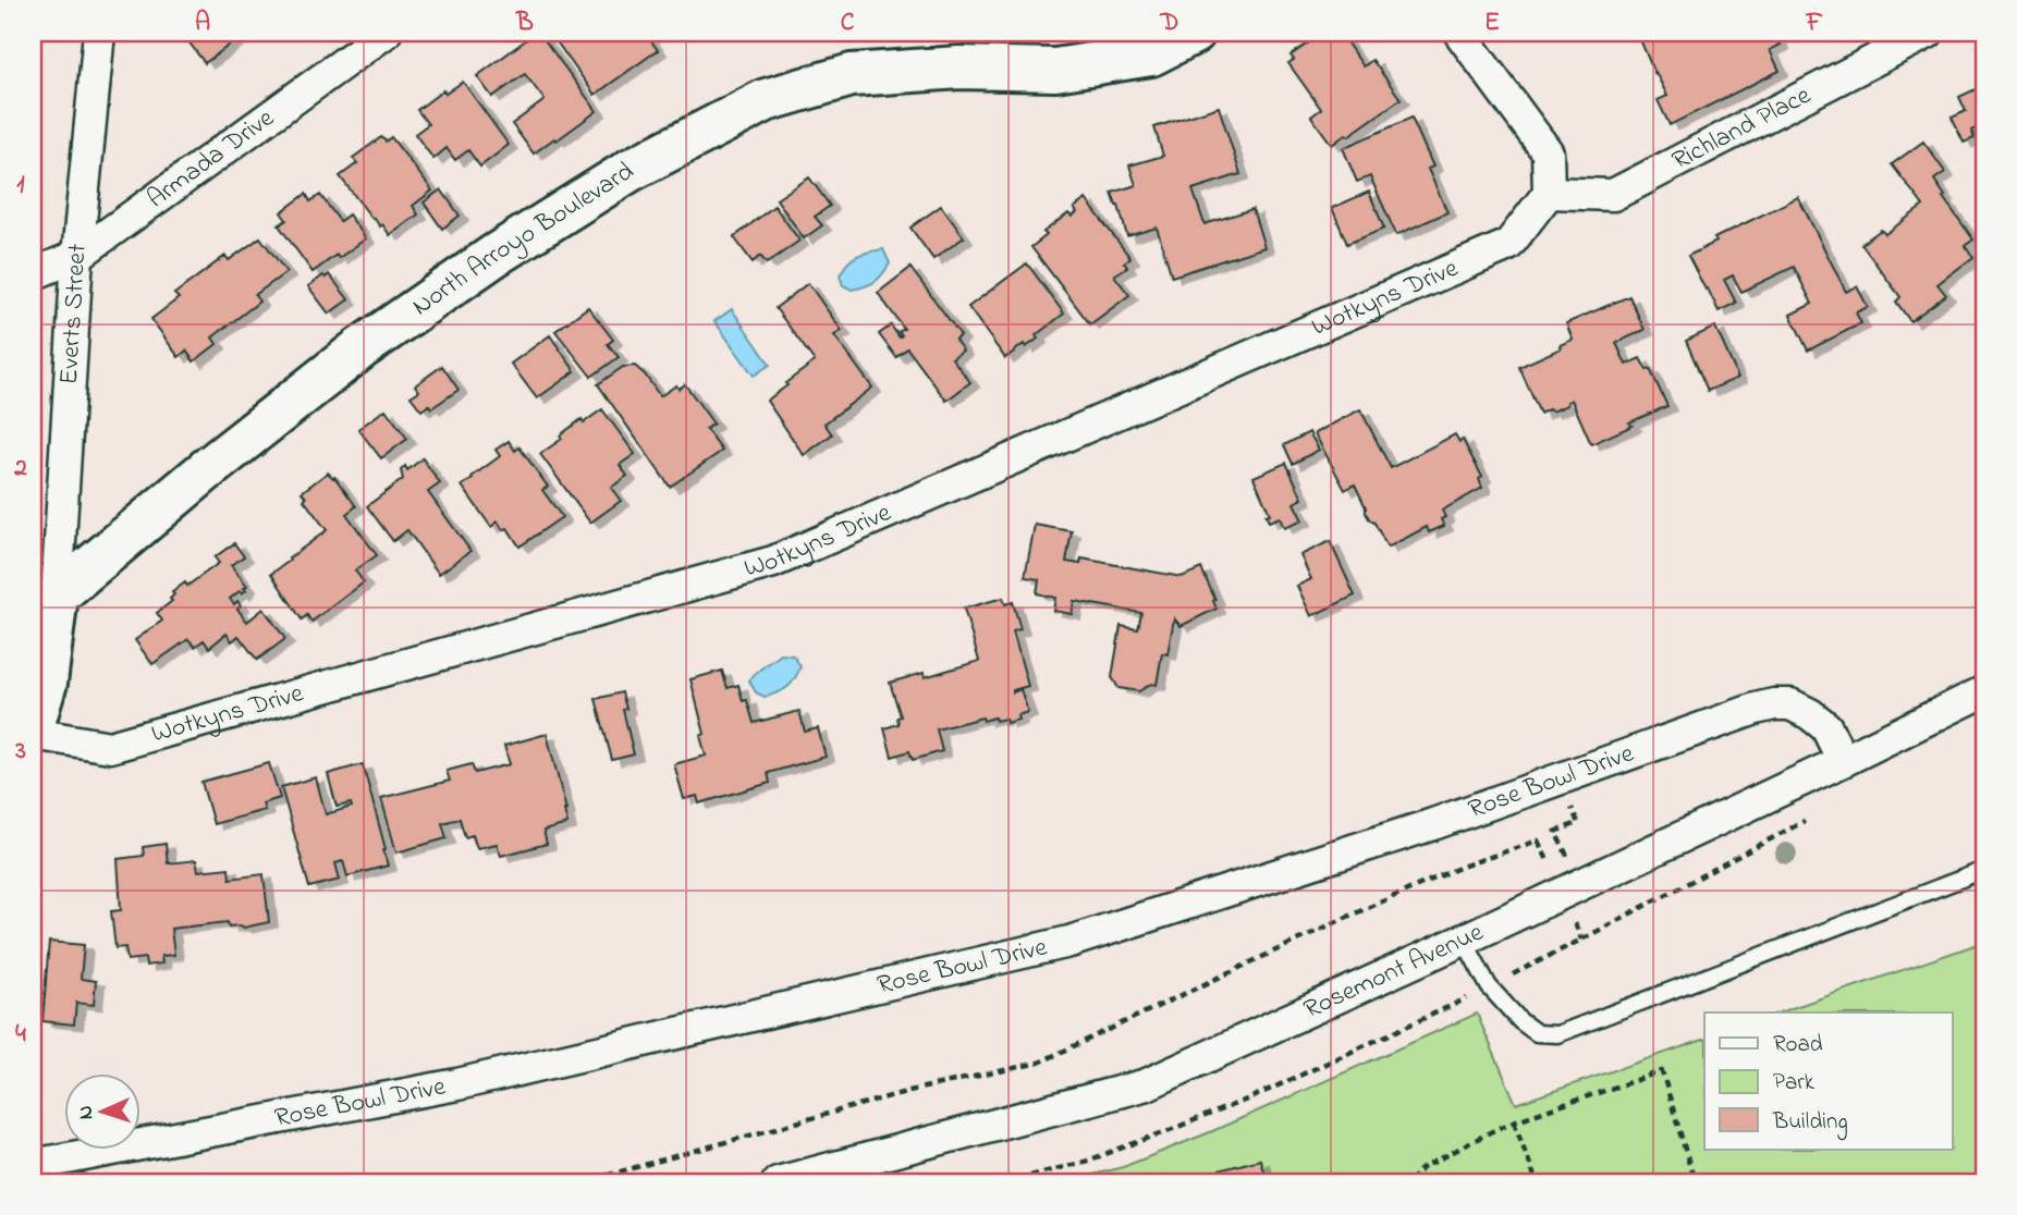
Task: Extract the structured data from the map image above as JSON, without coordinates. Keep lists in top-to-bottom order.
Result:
{
  "streets": {
    "street": [
      "Richland Place",
      "Armada Drive",
      "North Arroyo Boulevard",
      "Wotkyns Drive",
      "Everts Street",
      "Rose Bowl Drive",
      "Rosemont Avenue"
    ]
  },
  "crossings": [
    ["Richland Place", "Wotkyns Drive"],
    ["Armada Drive", "Everts Street"],
    ["North Arroyo Boulevard", "Everts Street"],
    ["Rose Bowl Drive", "Rosemont Avenue"]
  ],
  "legend": ["Road", "Park", "Building"],
  "north": "left",
  "grid": {
    "columns": [
      "A",
      "B",
      "C",
      "D",
      "E",
      "F"
    ],
    "rows": [
      "1",
      "2",
      "3",
      "4"
    ]
  }
}
